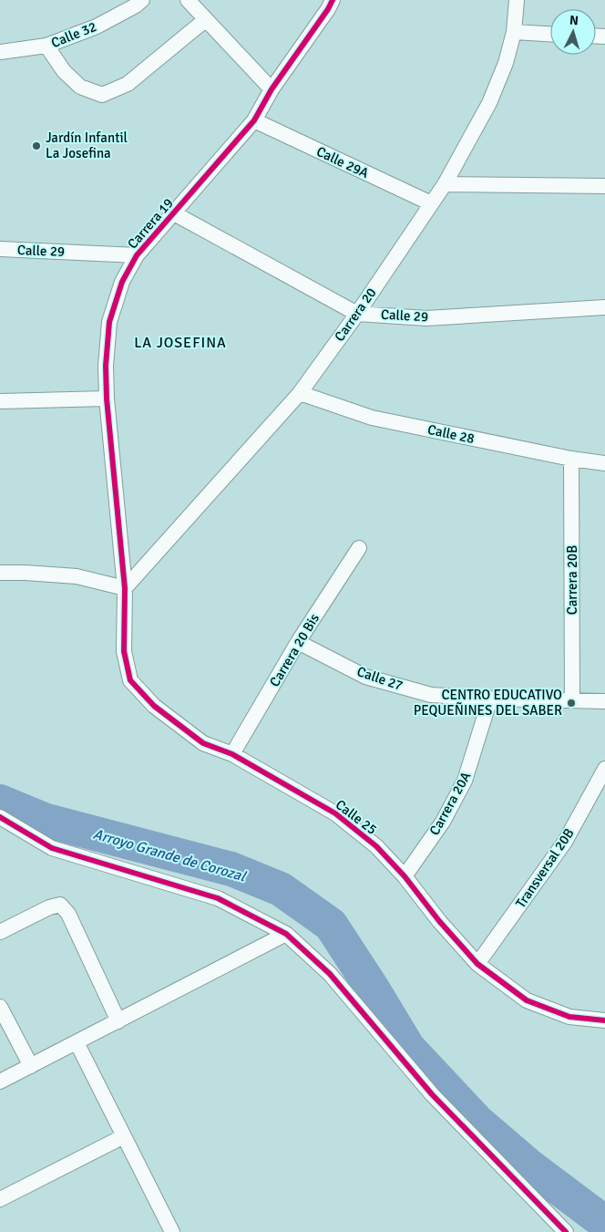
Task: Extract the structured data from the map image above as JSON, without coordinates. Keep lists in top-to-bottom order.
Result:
{
  "streets": {
    "street": [
      "Calle 32",
      "Calle 29A",
      "Carrera 19",
      "Calle 29",
      "Carrera 20",
      "Calle 28",
      "Carrera 20B",
      "Carrera 20 Bis",
      "Calle 27",
      "Carrera 20A",
      "Calle 25",
      "Transversal 20B"
    ]
  },
  "crossings": [
    ["Calle 29A", "Carrera 19"],
    ["Calle 29A", "Carrera 20"],
    ["Carrera 19", "Calle 29"],
    ["Carrera 19", "Carrera 20"],
    ["Carrera 19", "Calle 25"],
    ["Calle 29", "Carrera 20"],
    ["Carrera 20", "Calle 28"],
    ["Carrera 20", "Calle 25"],
    ["Calle 28", "Carrera 20B"],
    ["Carrera 20B", "Calle 27"],
    ["Carrera 20 Bis", "Calle 27"],
    ["Carrera 20 Bis", "Calle 25"],
    ["Calle 27", "Carrera 20A"],
    ["Carrera 20A", "Calle 25"],
    ["Calle 25", "Transversal 20B"]
  ],
  "districts": ["LA JOSEFINA"],
  "water": ["Arroyo Grande de Corozal"],
  "places": ["Jardín Infantil La Josefina", "CENTRO EDUCATIVO PEQUEÑINES DEL SABER"],
  "north": "top"
}
